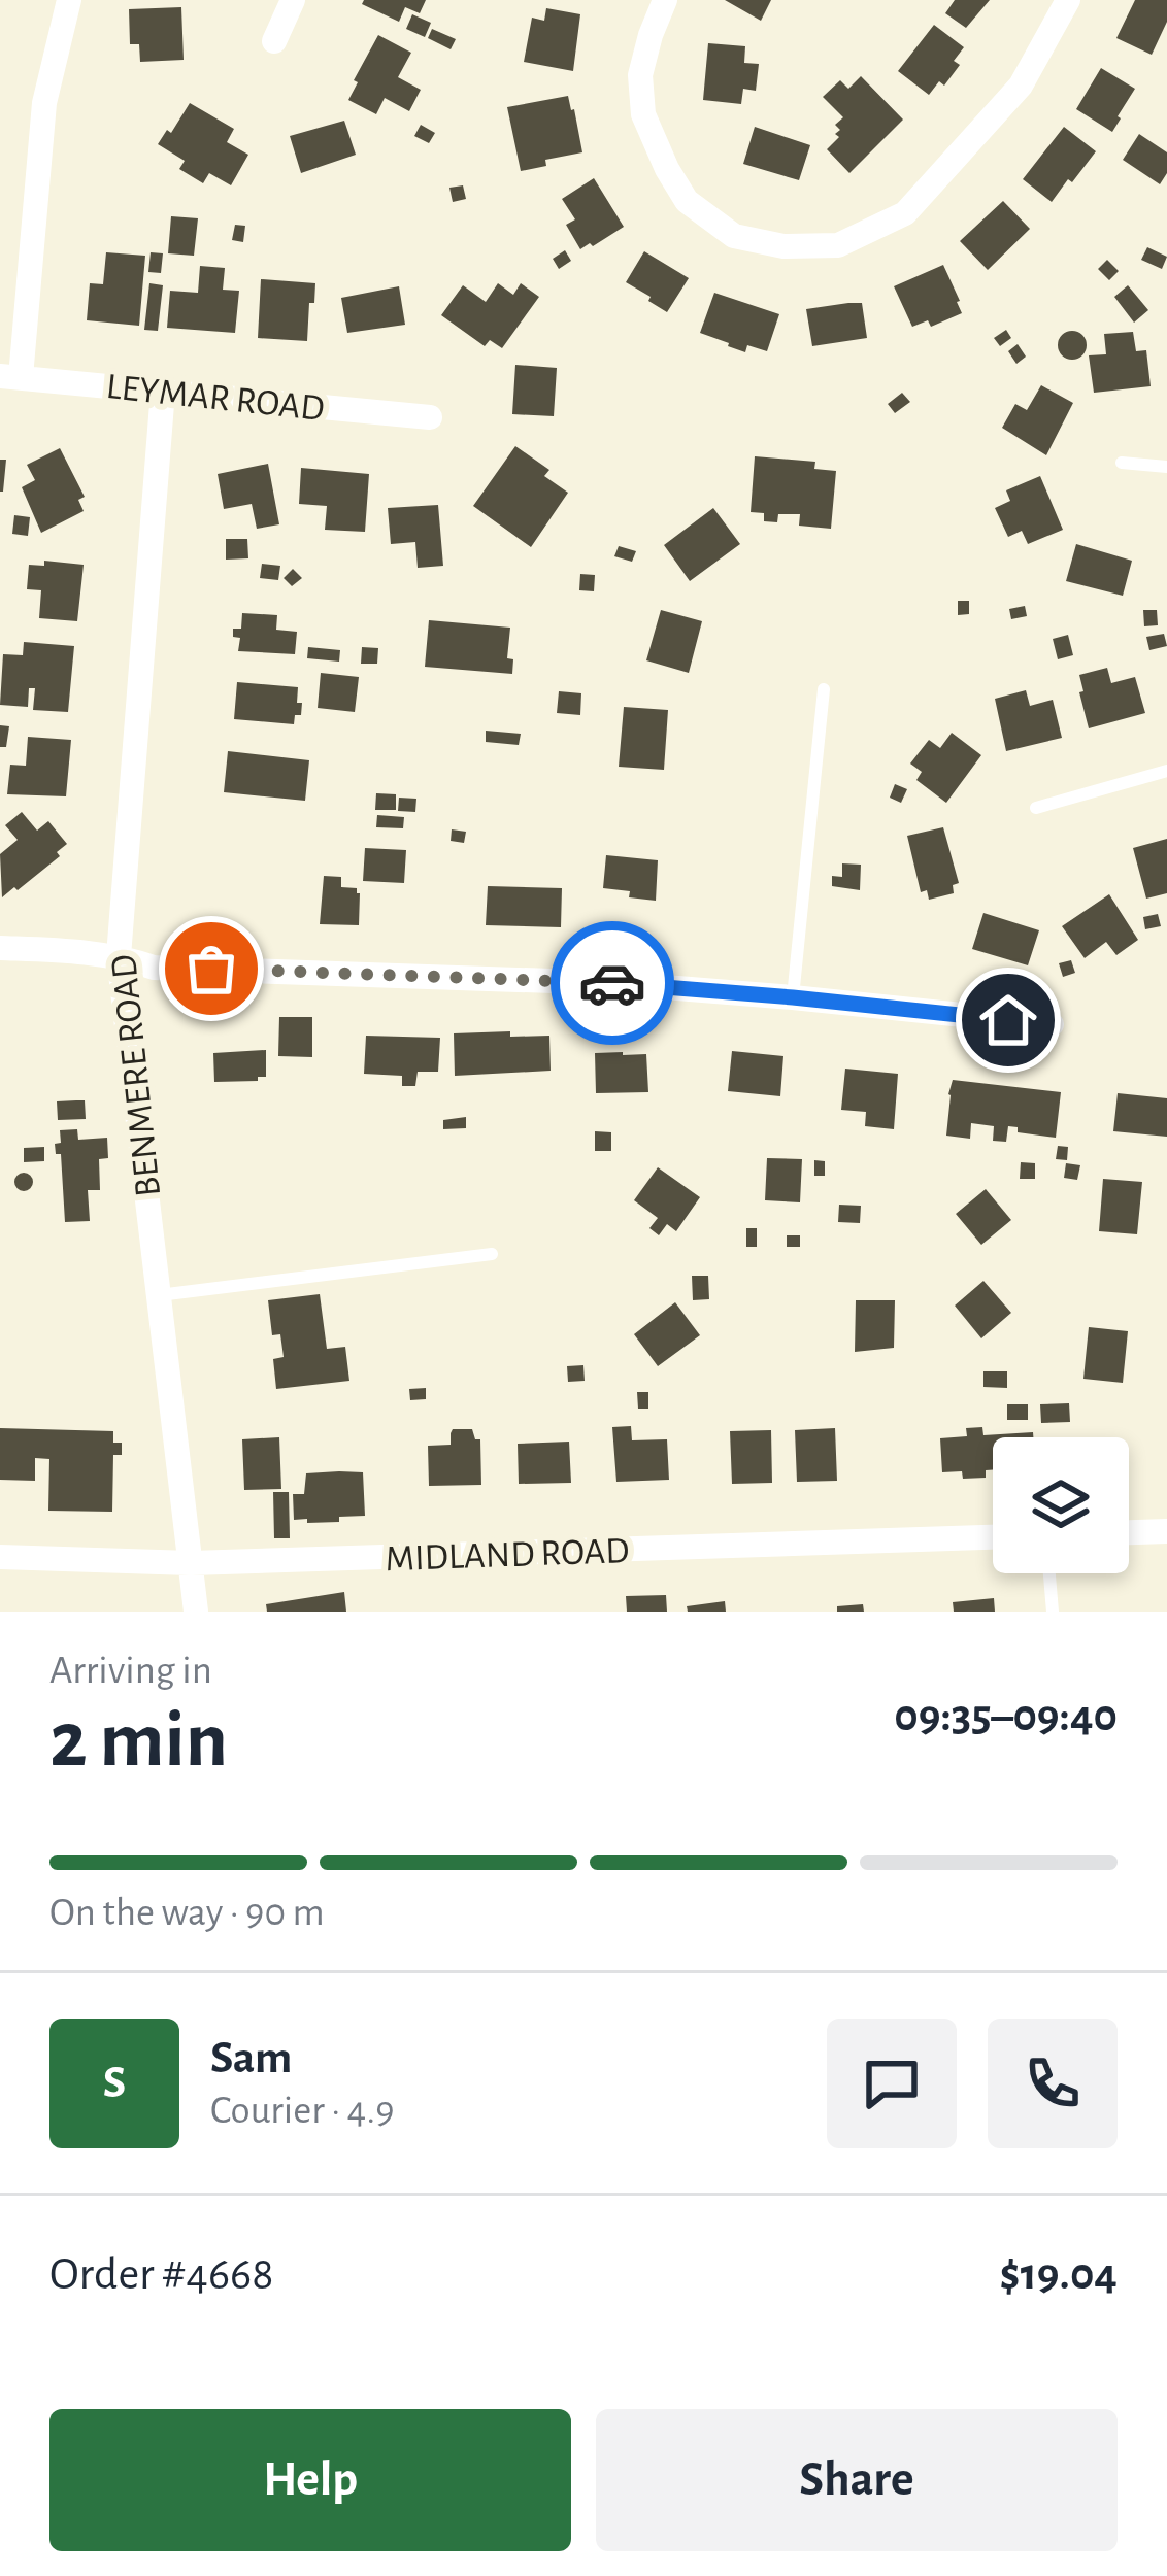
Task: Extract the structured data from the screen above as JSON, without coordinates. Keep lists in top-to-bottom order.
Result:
{
  "streets": {
    "street": ["LEYMAR ROAD", "BENMERE ROAD", "MIDLAND ROAD"]
  },
  "crossings": [
    ["LEYMAR ROAD", "BENMERE ROAD"],
    ["BENMERE ROAD", "MIDLAND ROAD"]
  ],
  "page": {
    "heading": ["2 min", "Arriving in", "09:35–09:40"],
    "panel": [
      "Sam",
      "Courier · 4.9",
      "Order #4668",
      "$19.04"
    ],
    "bar": "On the way · 90 m",
    "round": "S",
    "buttons": ["Help", "Share"]
  }
}
